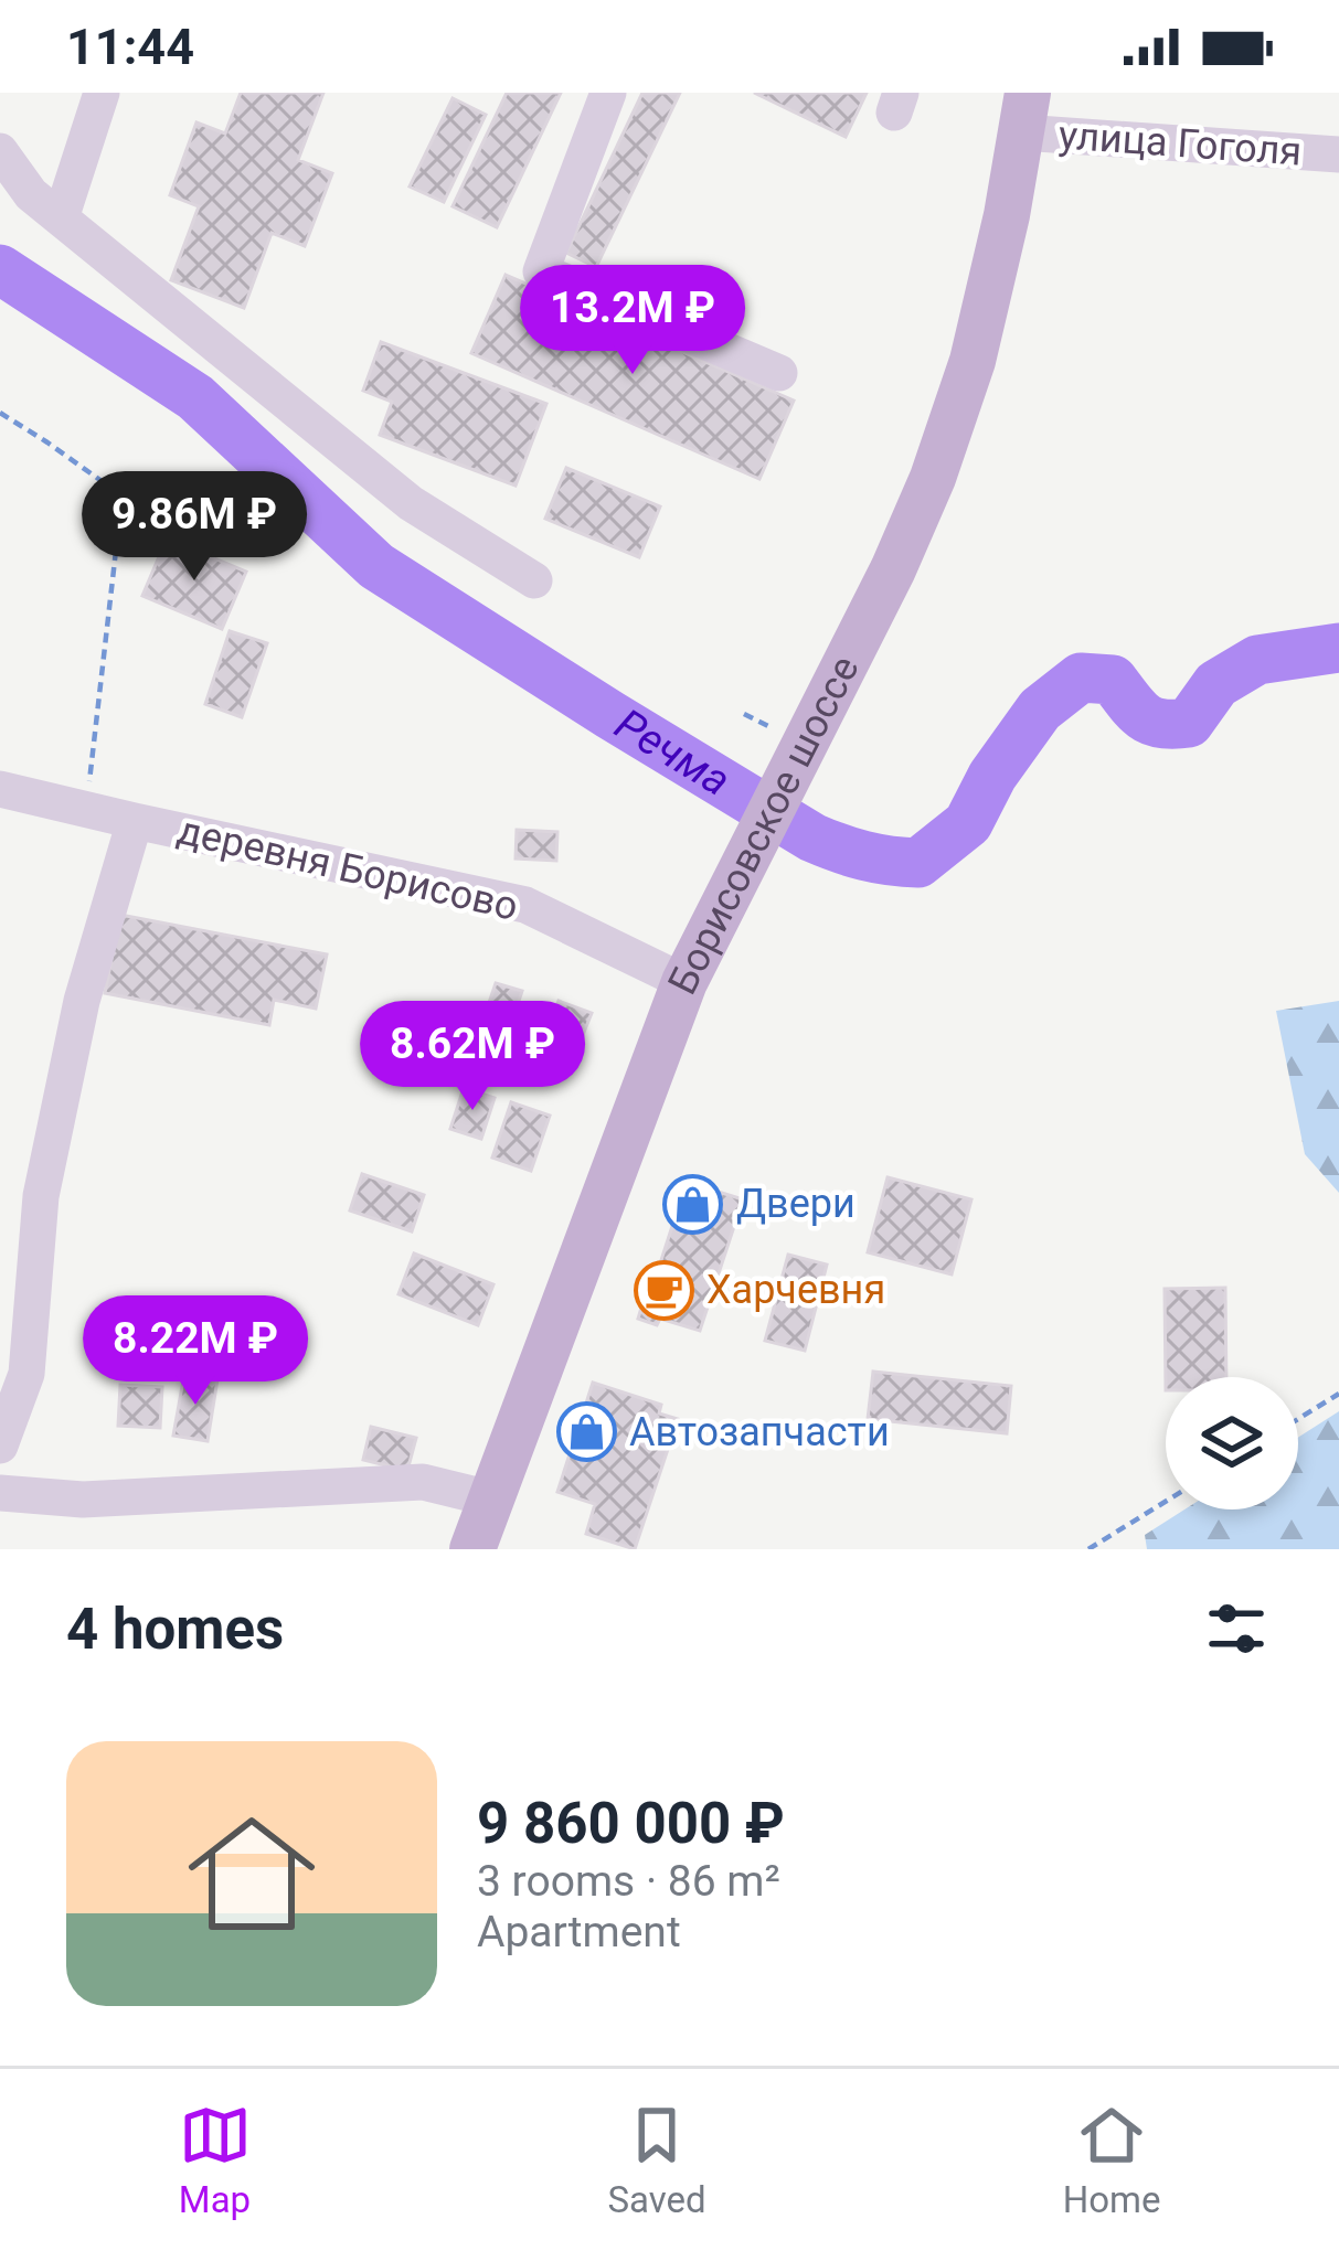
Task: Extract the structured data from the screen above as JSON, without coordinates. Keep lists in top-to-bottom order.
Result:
{
  "streets": {
    "main road": ["Борисовское шоссе"],
    "street": ["улица Гоголя", "деревня Борисово"]
  },
  "crossings": [
    ["улица Гоголя", "Борисовское шоссе"],
    ["Борисовское шоссе", "деревня Борисово"]
  ],
  "water": ["Речма"],
  "places": {
    "shop": ["Двери", "Автозапчасти"],
    "cafe": ["Харчевня"]
  },
  "page": {
    "status": "11:44",
    "price": [
      "13.2M ₽",
      "9.86M ₽",
      "8.62M ₽",
      "8.22M ₽"
    ],
    "heading": "4 homes",
    "list": [
      {
        "name": "9 860 000 ₽",
        "note": "3 rooms · 86 m² · Apartment"
      }
    ],
    "tabs": ["Map", "Saved", "Home"]
  }
}
